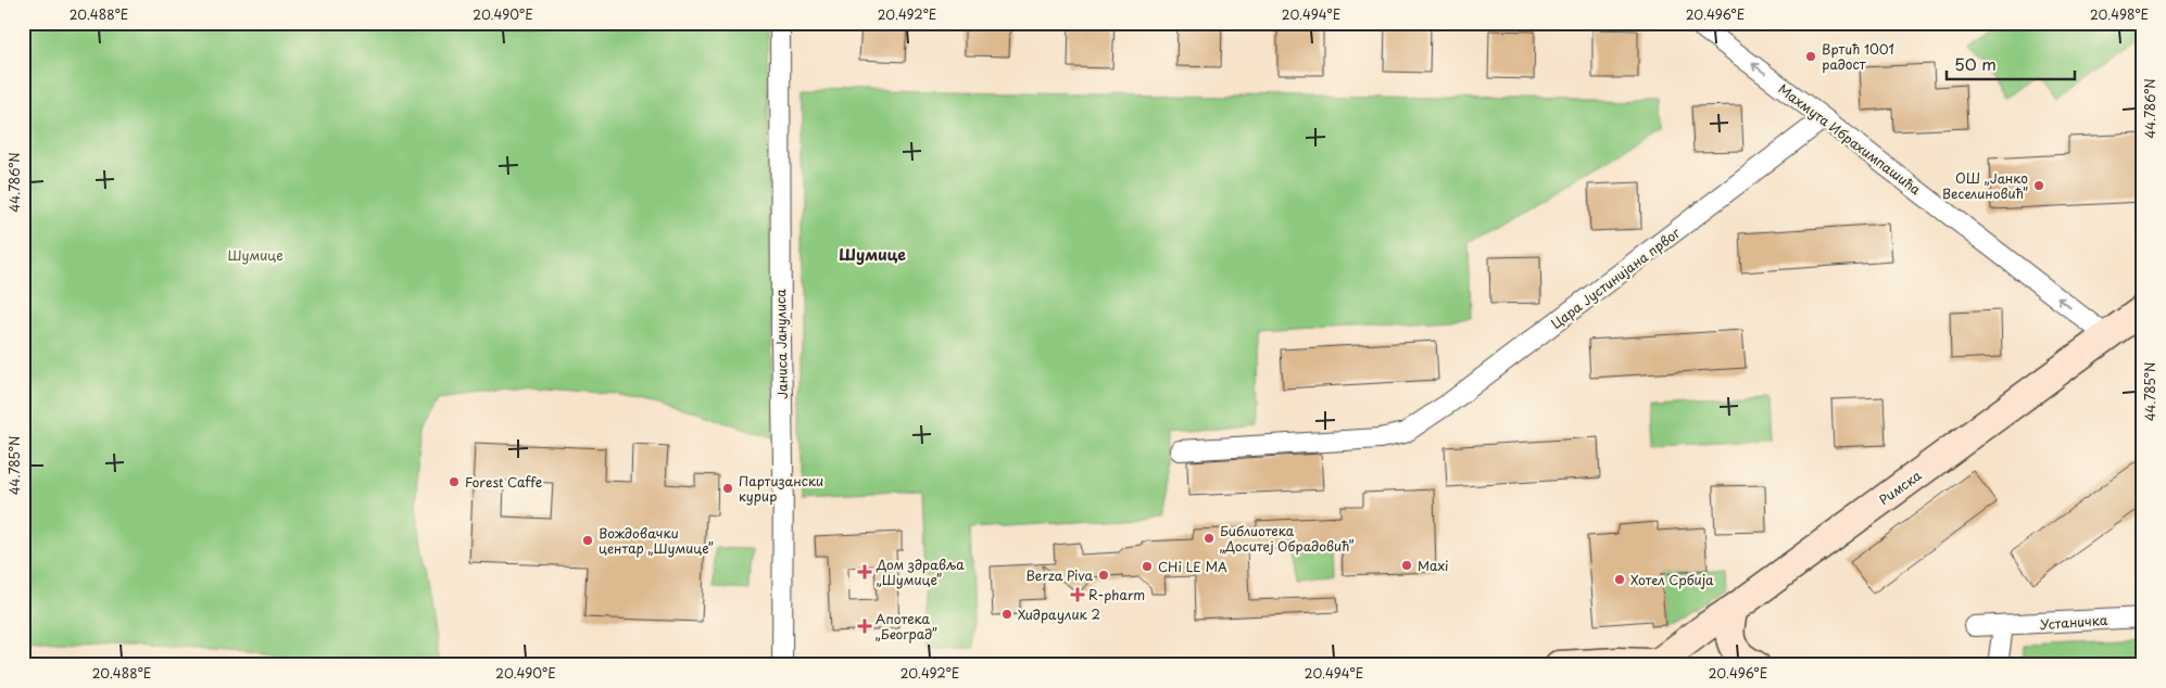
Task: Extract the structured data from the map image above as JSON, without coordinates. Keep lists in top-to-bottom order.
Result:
{
  "streets": {
    "street": [
      "Махмута Ибрахимпашића",
      "Цара Јустинијана првог",
      "Јаниса Јанулиса",
      "Римска",
      "Устаничка"
    ]
  },
  "crossings": [
    ["Махмута Ибрахимпашића", "Цара Јустинијана првог"],
    ["Махмута Ибрахимпашића", "Римска"]
  ],
  "one_way": ["Махмута Ибрахимпашића"],
  "districts": ["Шумице"],
  "parks": ["Шумице"],
  "places": {
    "other": [
      "Вртић 1001 радост",
      "ОШ „Јанко Веселиновић”",
      "Forest Caffe",
      "Партизански курир",
      "Библиотека „Доситеј Обрадовић”",
      "Вождовачки центар „Шумице”",
      "Maxi",
      "CHi LE MA",
      "Berza Piva",
      "Хотел Србија",
      "Хидраулик 2"
    ],
    "health": ["Дом здравља „Шумице”", "R-pharm", "Апотека „Београд”"]
  },
  "scale_bar": "50 m",
  "coordinates": [
    "20.488°E",
    "20.490°E",
    "20.492°E",
    "20.494°E",
    "20.496°E",
    "20.498°E",
    "44.786°N",
    "44.785°N"
  ]
}
